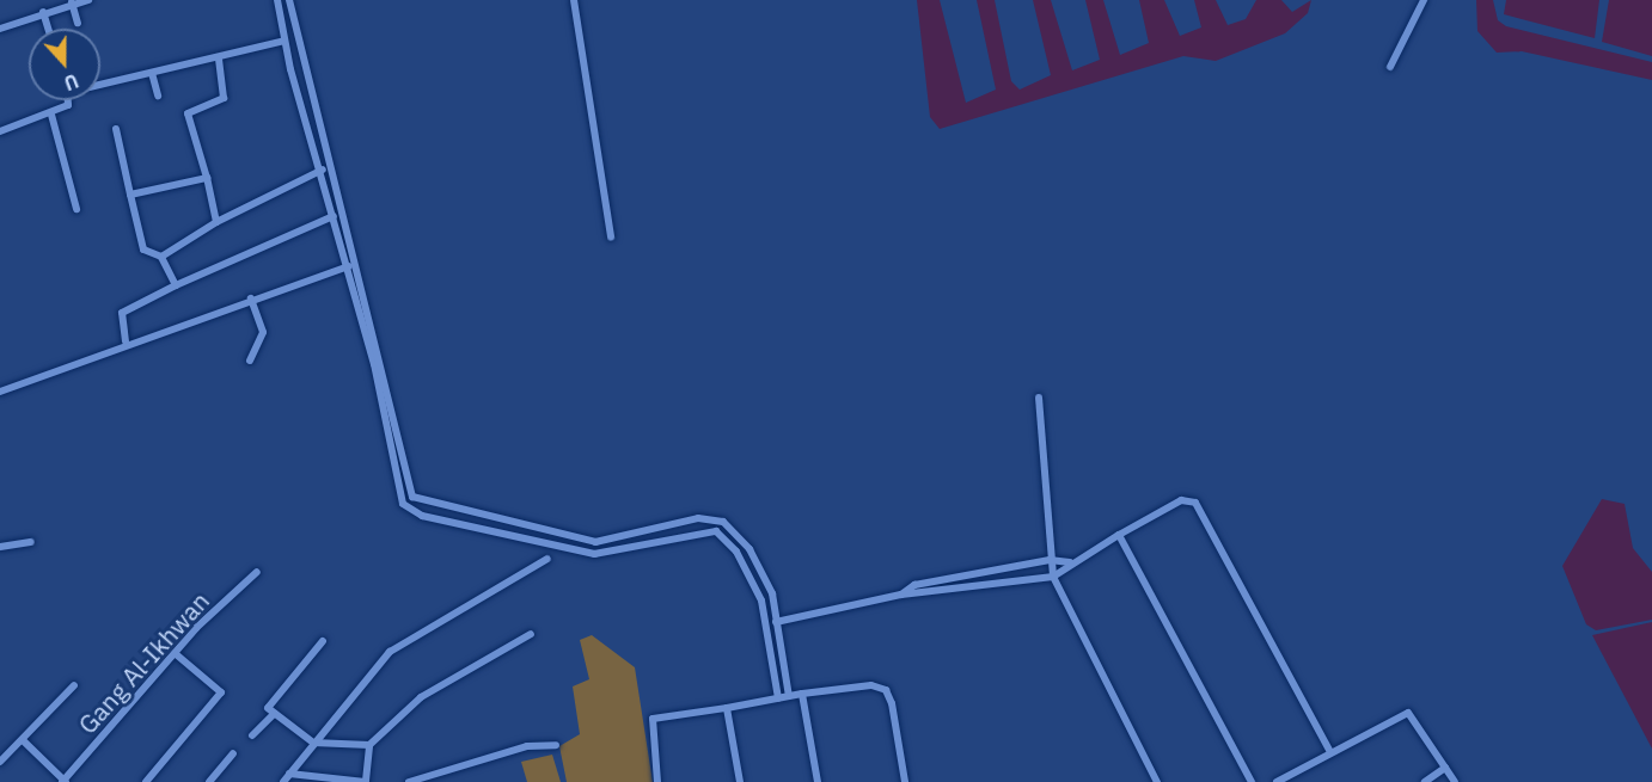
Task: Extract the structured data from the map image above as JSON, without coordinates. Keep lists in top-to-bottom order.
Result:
{
  "streets": {
    "street": ["Gang Al-Ikhwan"]
  },
  "north": "bottom"
}
